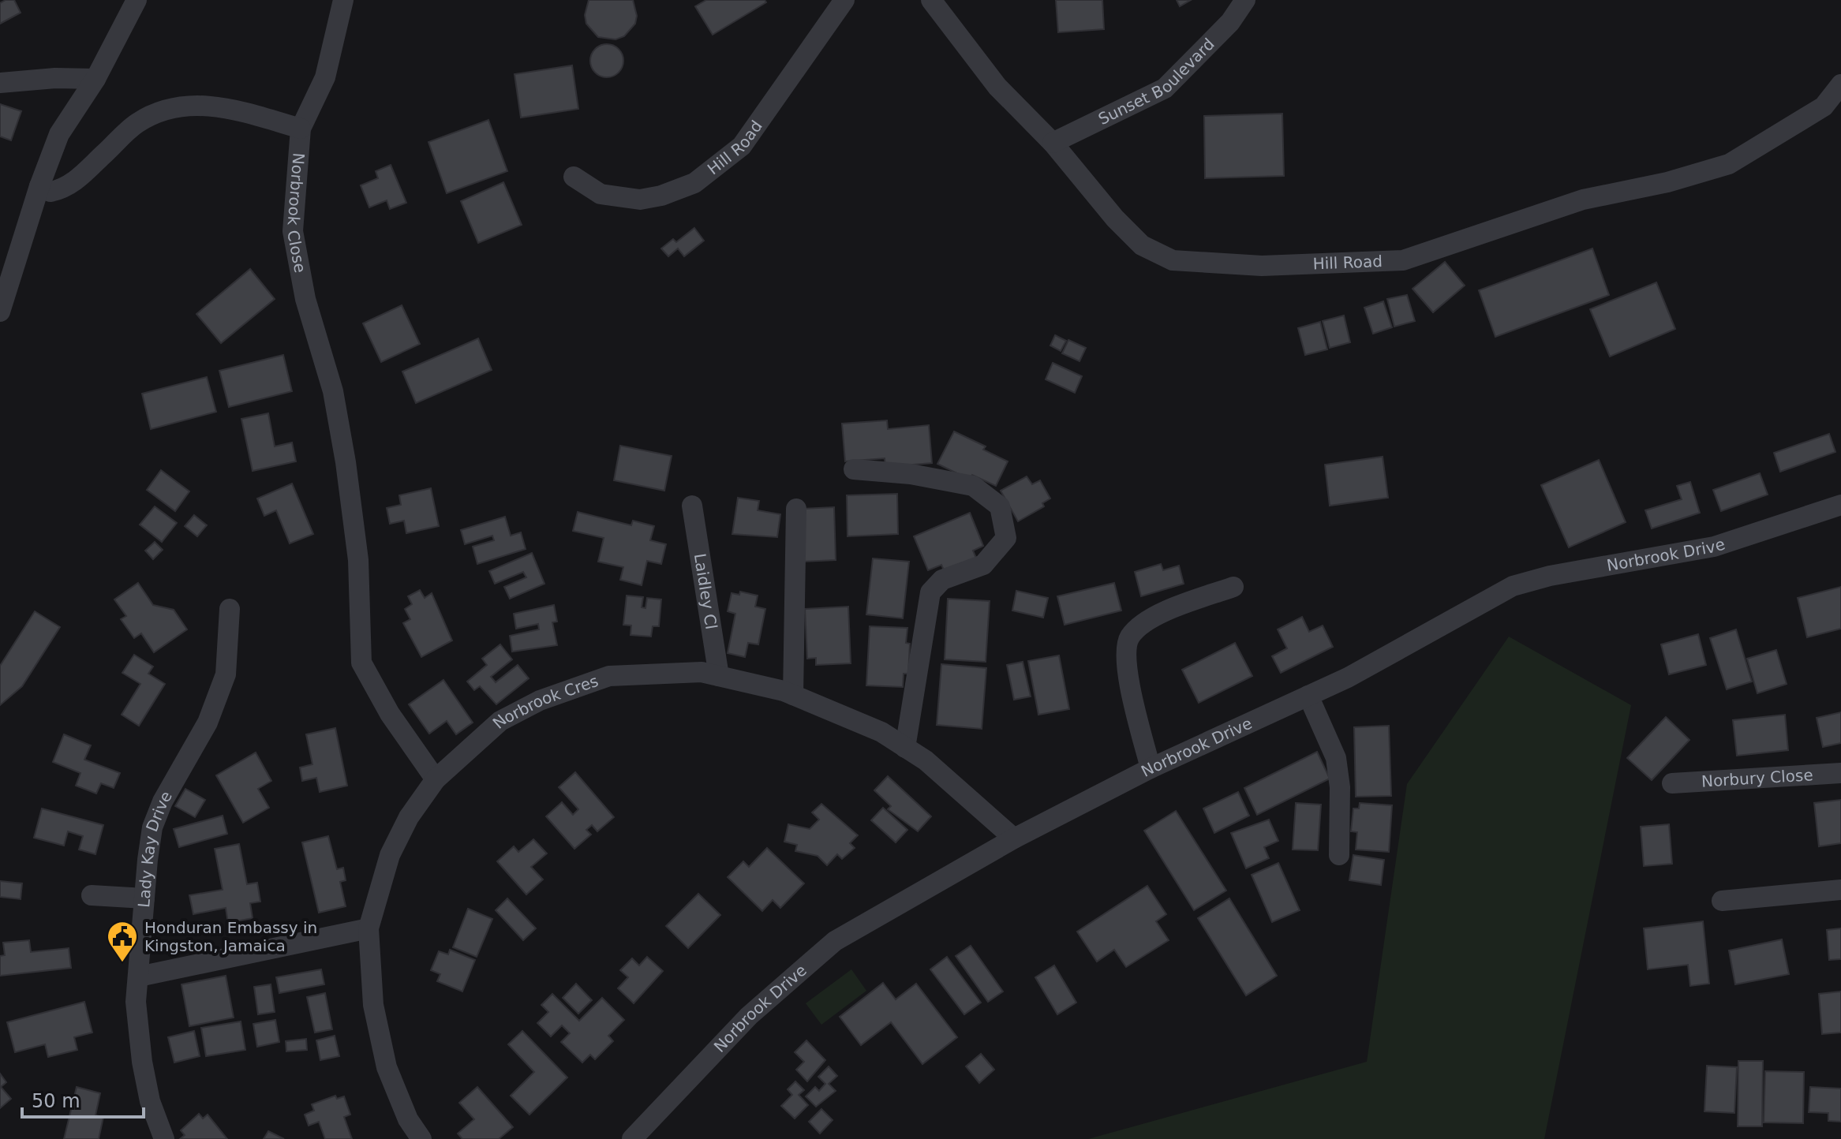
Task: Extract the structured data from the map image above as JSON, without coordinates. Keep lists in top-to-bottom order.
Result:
{
  "streets": {
    "street": [
      "Sunset Boulevard",
      "Hill Road",
      "Norbrook Close",
      "Norbrook Drive",
      "Laidley Cl",
      "Norbrook Cres",
      "Norbury Close",
      "Lady Kay Drive"
    ]
  },
  "crossings": [
    ["Sunset Boulevard", "Hill Road"],
    ["Norbrook Close", "Norbrook Cres"],
    ["Norbrook Drive", "Norbrook Cres"],
    ["Laidley Cl", "Norbrook Cres"]
  ],
  "places": {
    "public building": ["Honduran Embassy in Kingston, Jamaica"]
  },
  "scale_bar": "50 m"
}
